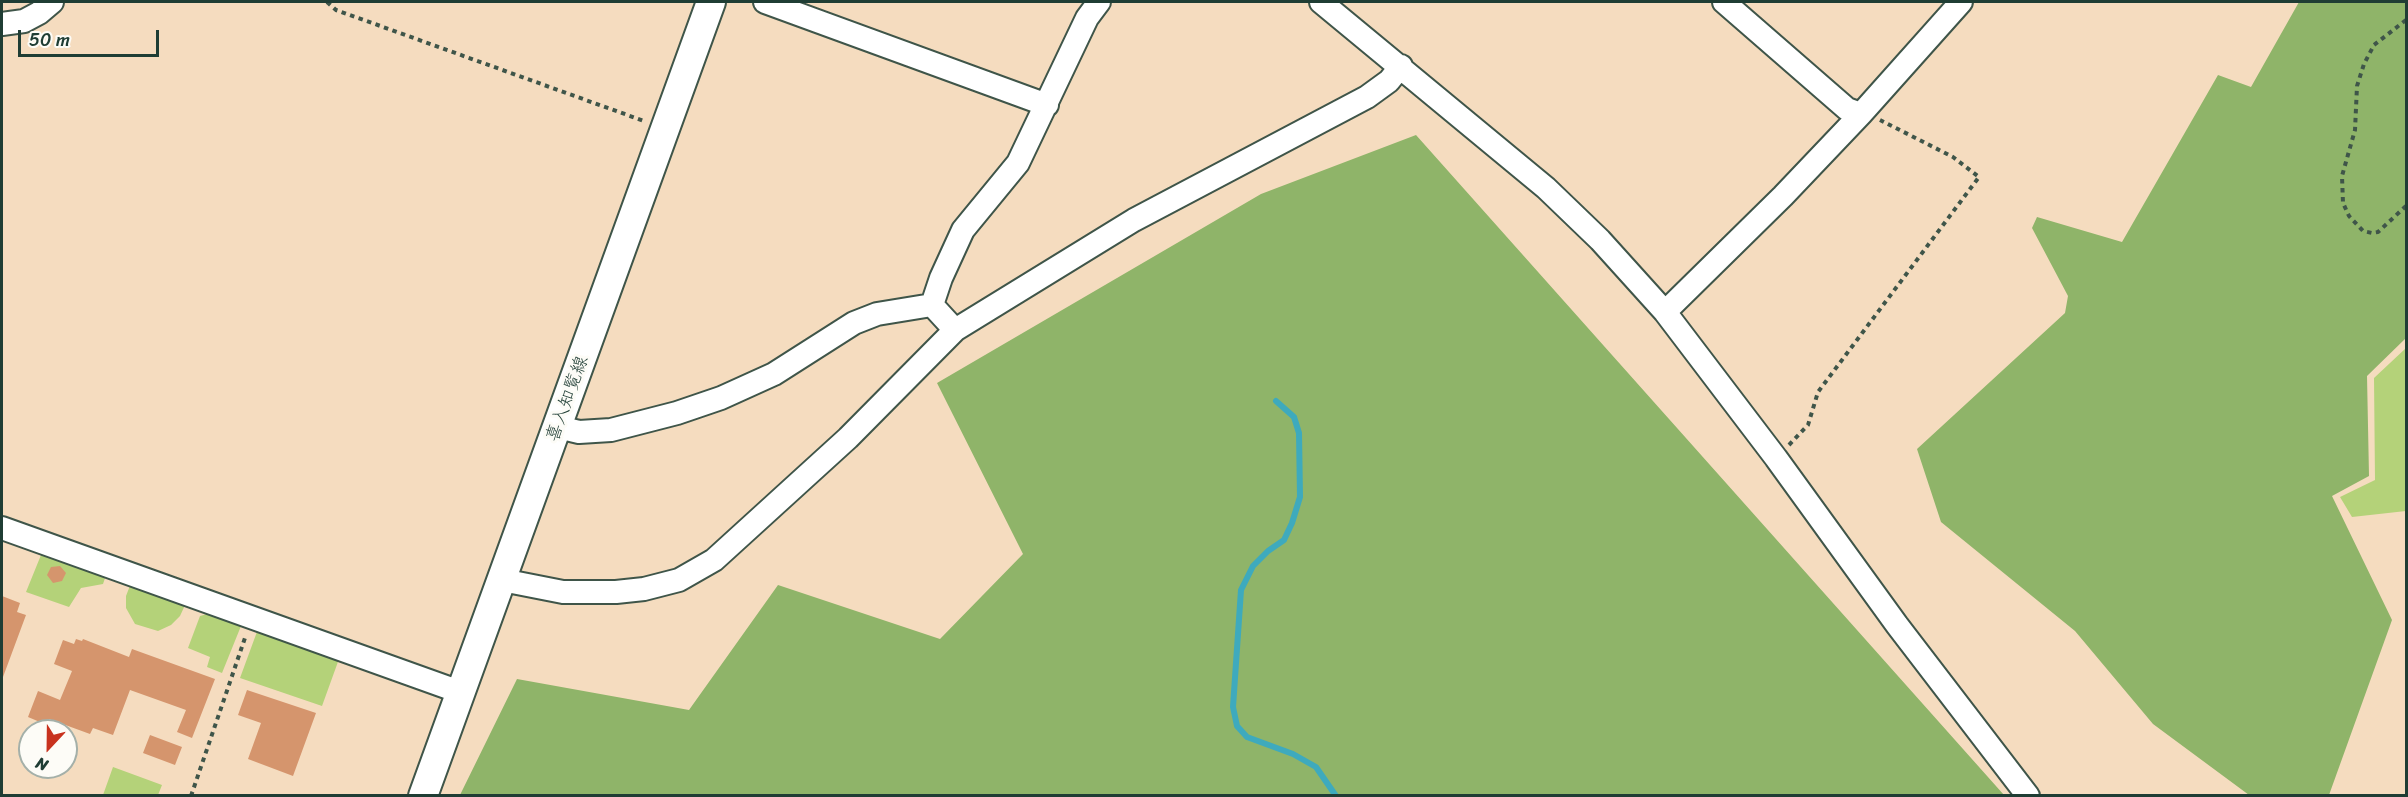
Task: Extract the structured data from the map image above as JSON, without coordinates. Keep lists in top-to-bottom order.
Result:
{
  "streets": {
    "main road": ["喜入知覧線"]
  },
  "scale_bar": "50 m",
  "north": "bottom"
}
